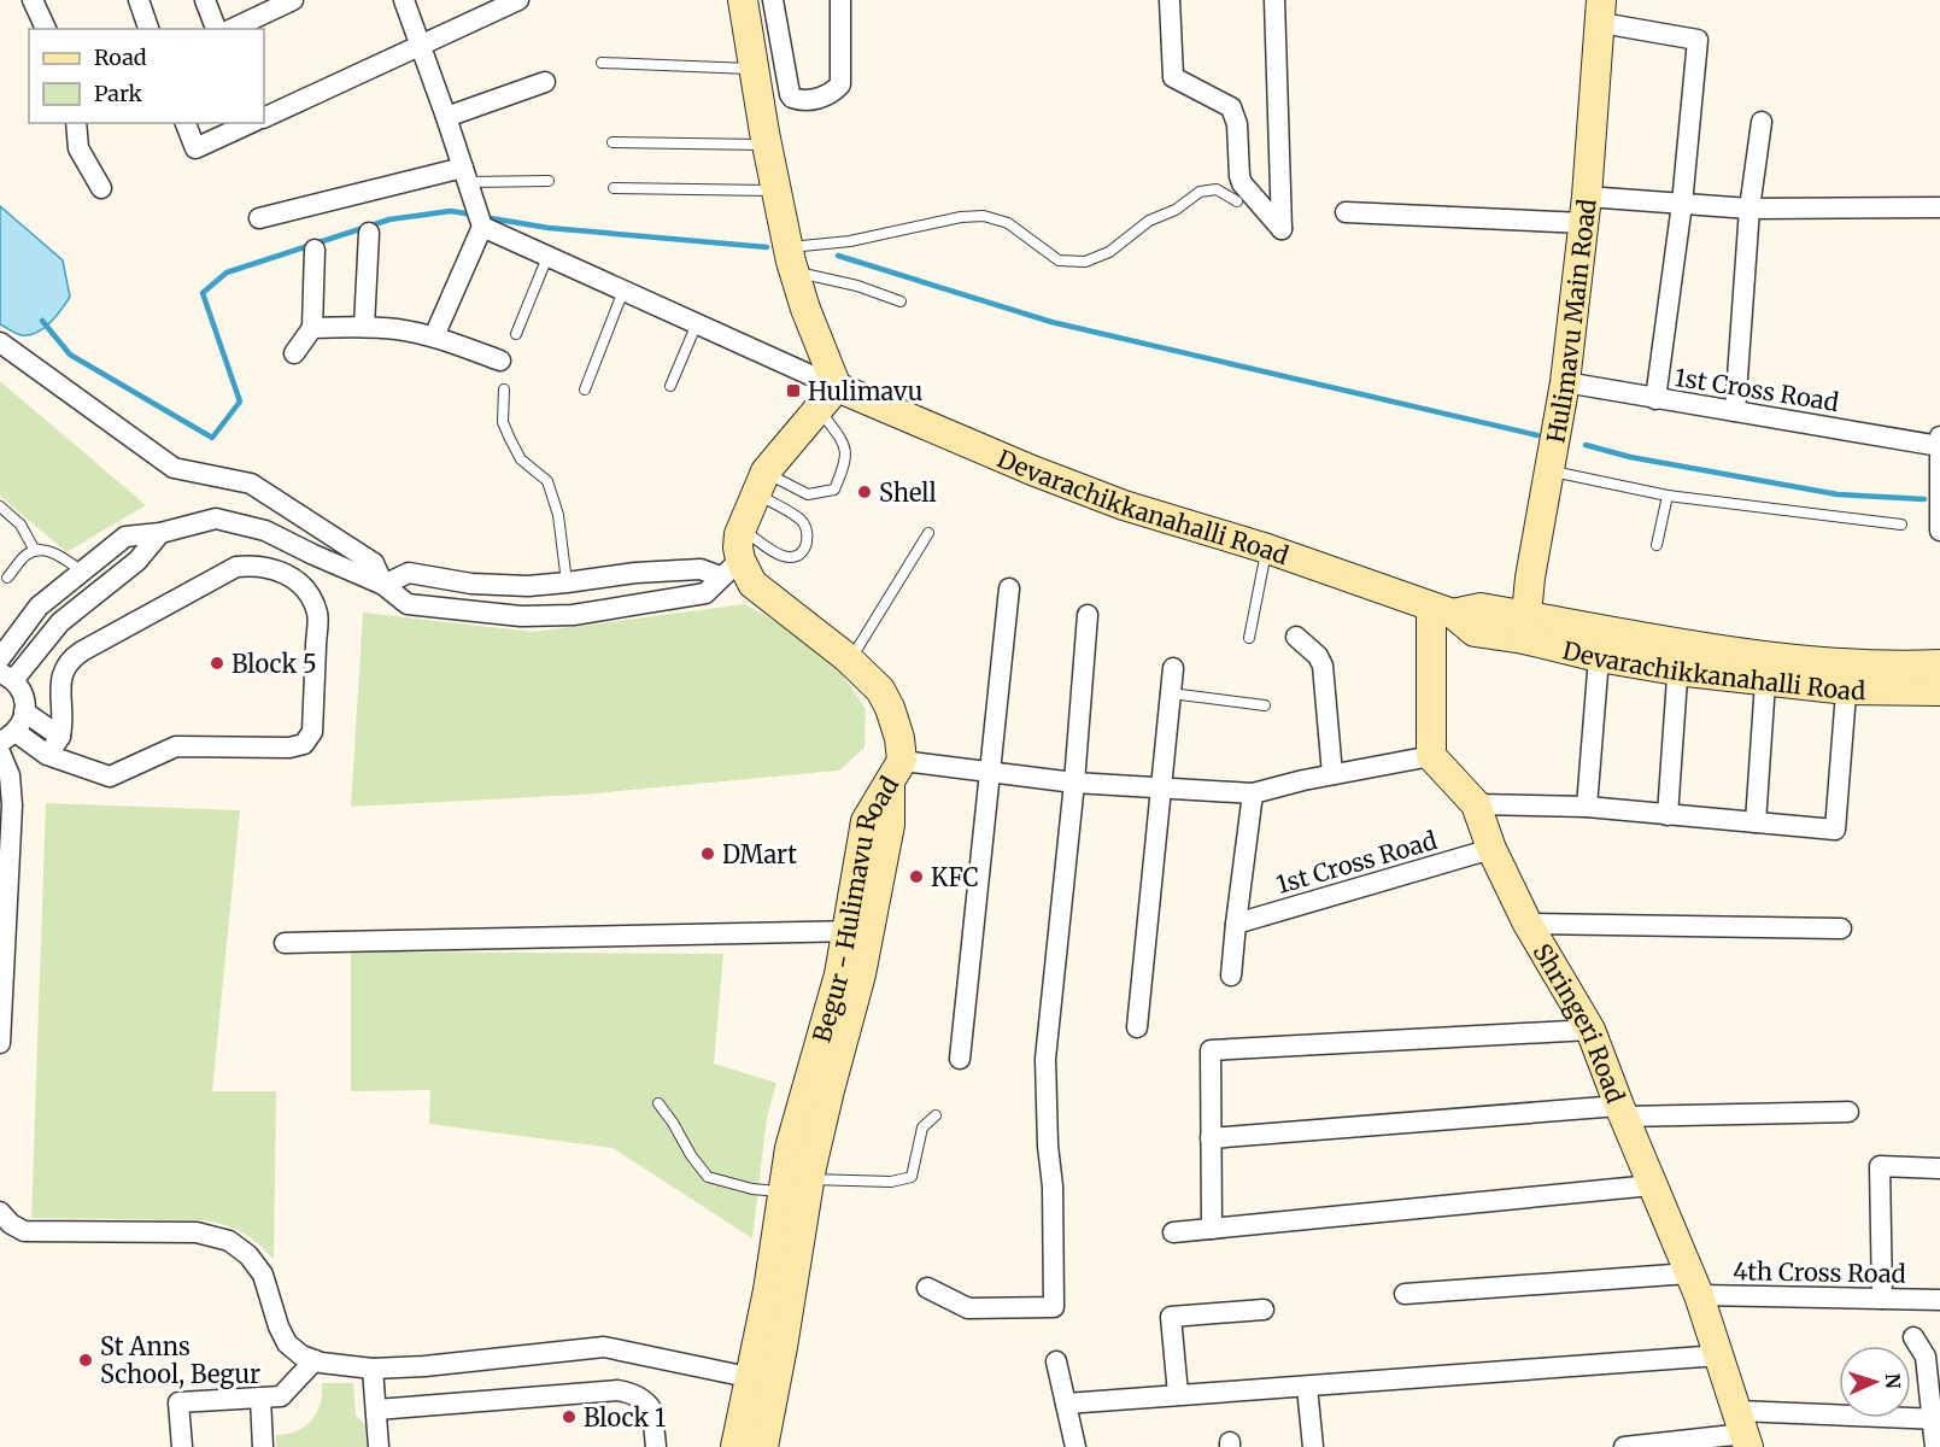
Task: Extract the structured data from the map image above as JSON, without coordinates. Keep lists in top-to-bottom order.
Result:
{
  "streets": {
    "main road": [
      "Hulimavu Main Road",
      "Devarachikkanahalli Road",
      "Begur - Hulimavu Road",
      "Shringeri Road"
    ],
    "street": ["1st Cross Road", "4th Cross Road"]
  },
  "crossings": [
    ["Hulimavu Main Road", "1st Cross Road"],
    ["Hulimavu Main Road", "Devarachikkanahalli Road"],
    ["1st Cross Road", "Shringeri Road"],
    ["Shringeri Road", "4th Cross Road"]
  ],
  "places": {
    "transit": ["Hulimavu"],
    "other": [
      "Shell",
      "Block 5",
      "DMart",
      "KFC",
      "St Anns School, Begur",
      "Block 1"
    ]
  },
  "legend": ["Road", "Park"],
  "north": "right"
}
